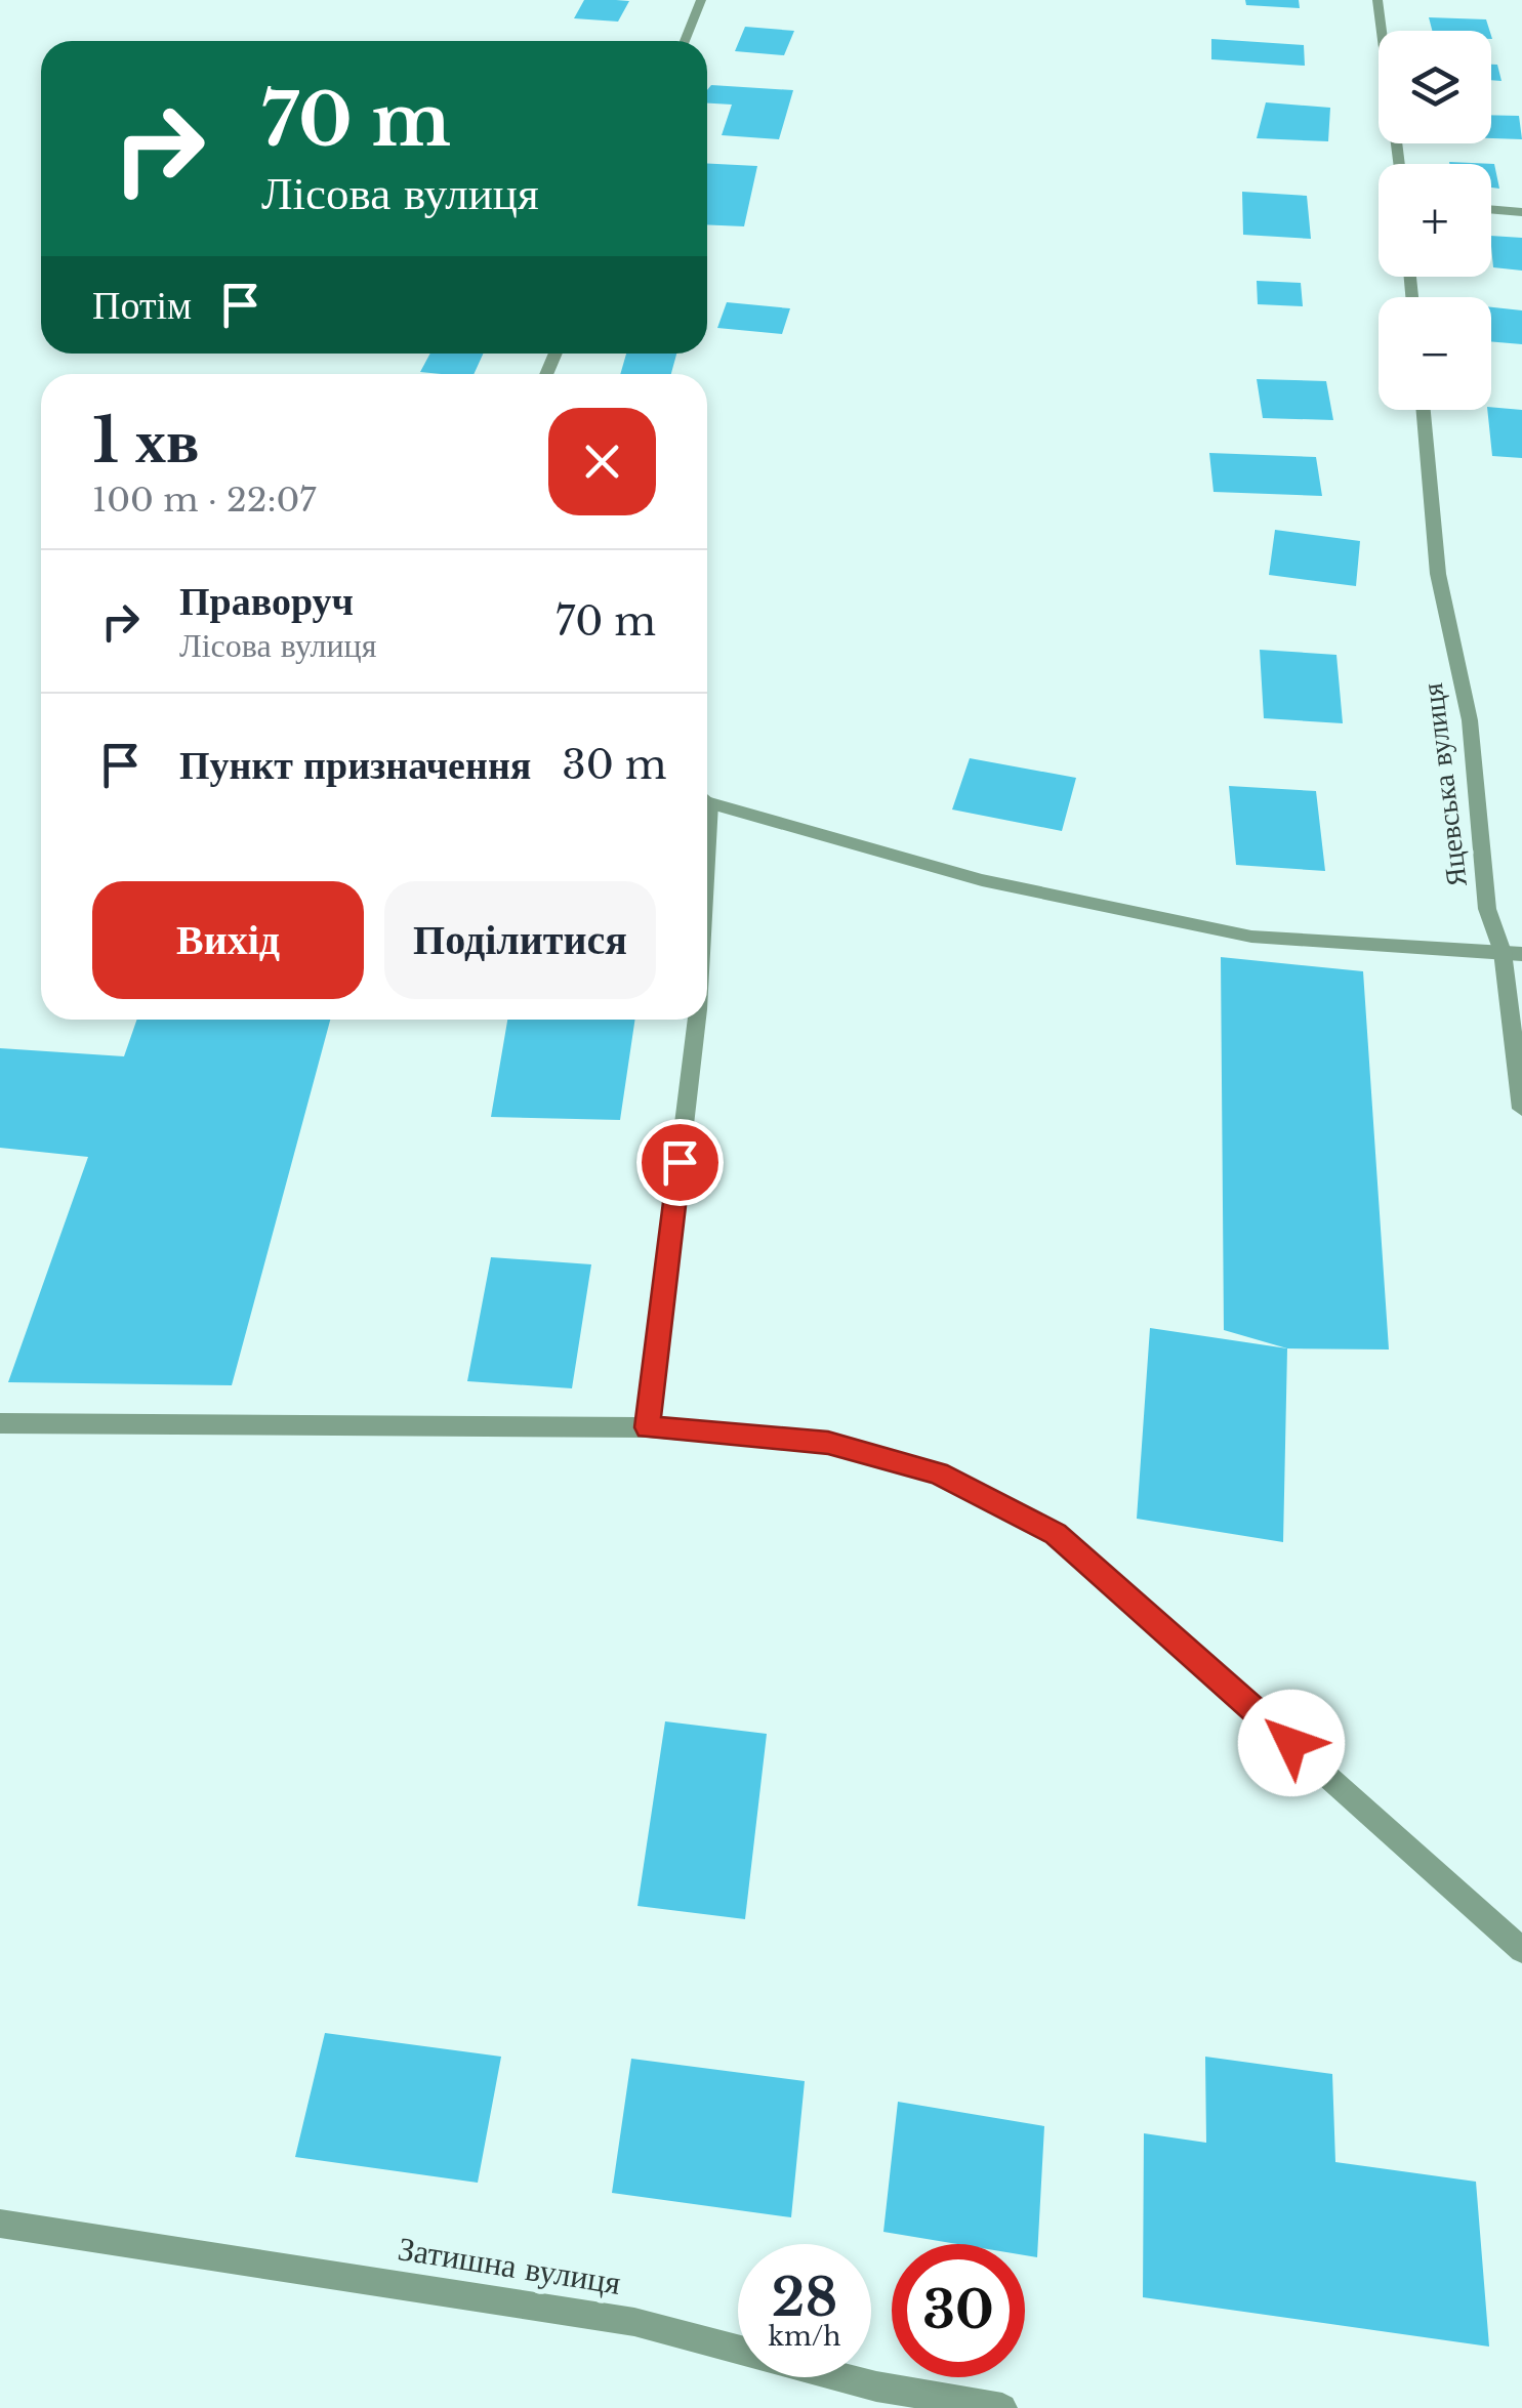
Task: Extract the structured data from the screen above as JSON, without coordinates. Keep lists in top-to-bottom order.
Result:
{
  "streets": {
    "street": ["Яцевська вулиця", "Затишна вулиця"]
  },
  "page": {
    "map_buttons": ["+", "−"],
    "turn": ["70 m", "Лісова вулиця"],
    "then": "Потім",
    "heading": ["1 хв", "100 m · 22:07"],
    "list": [
      {
        "name": "Праворуч",
        "note": "Лісова вулиця",
        "value": "70 m"
      },
      {
        "name": "Пункт призначення",
        "value": "30 m"
      }
    ],
    "buttons": ["Вихід", "Поділитися"],
    "speed": "28 km/h",
    "limit": "30"
  }
}
